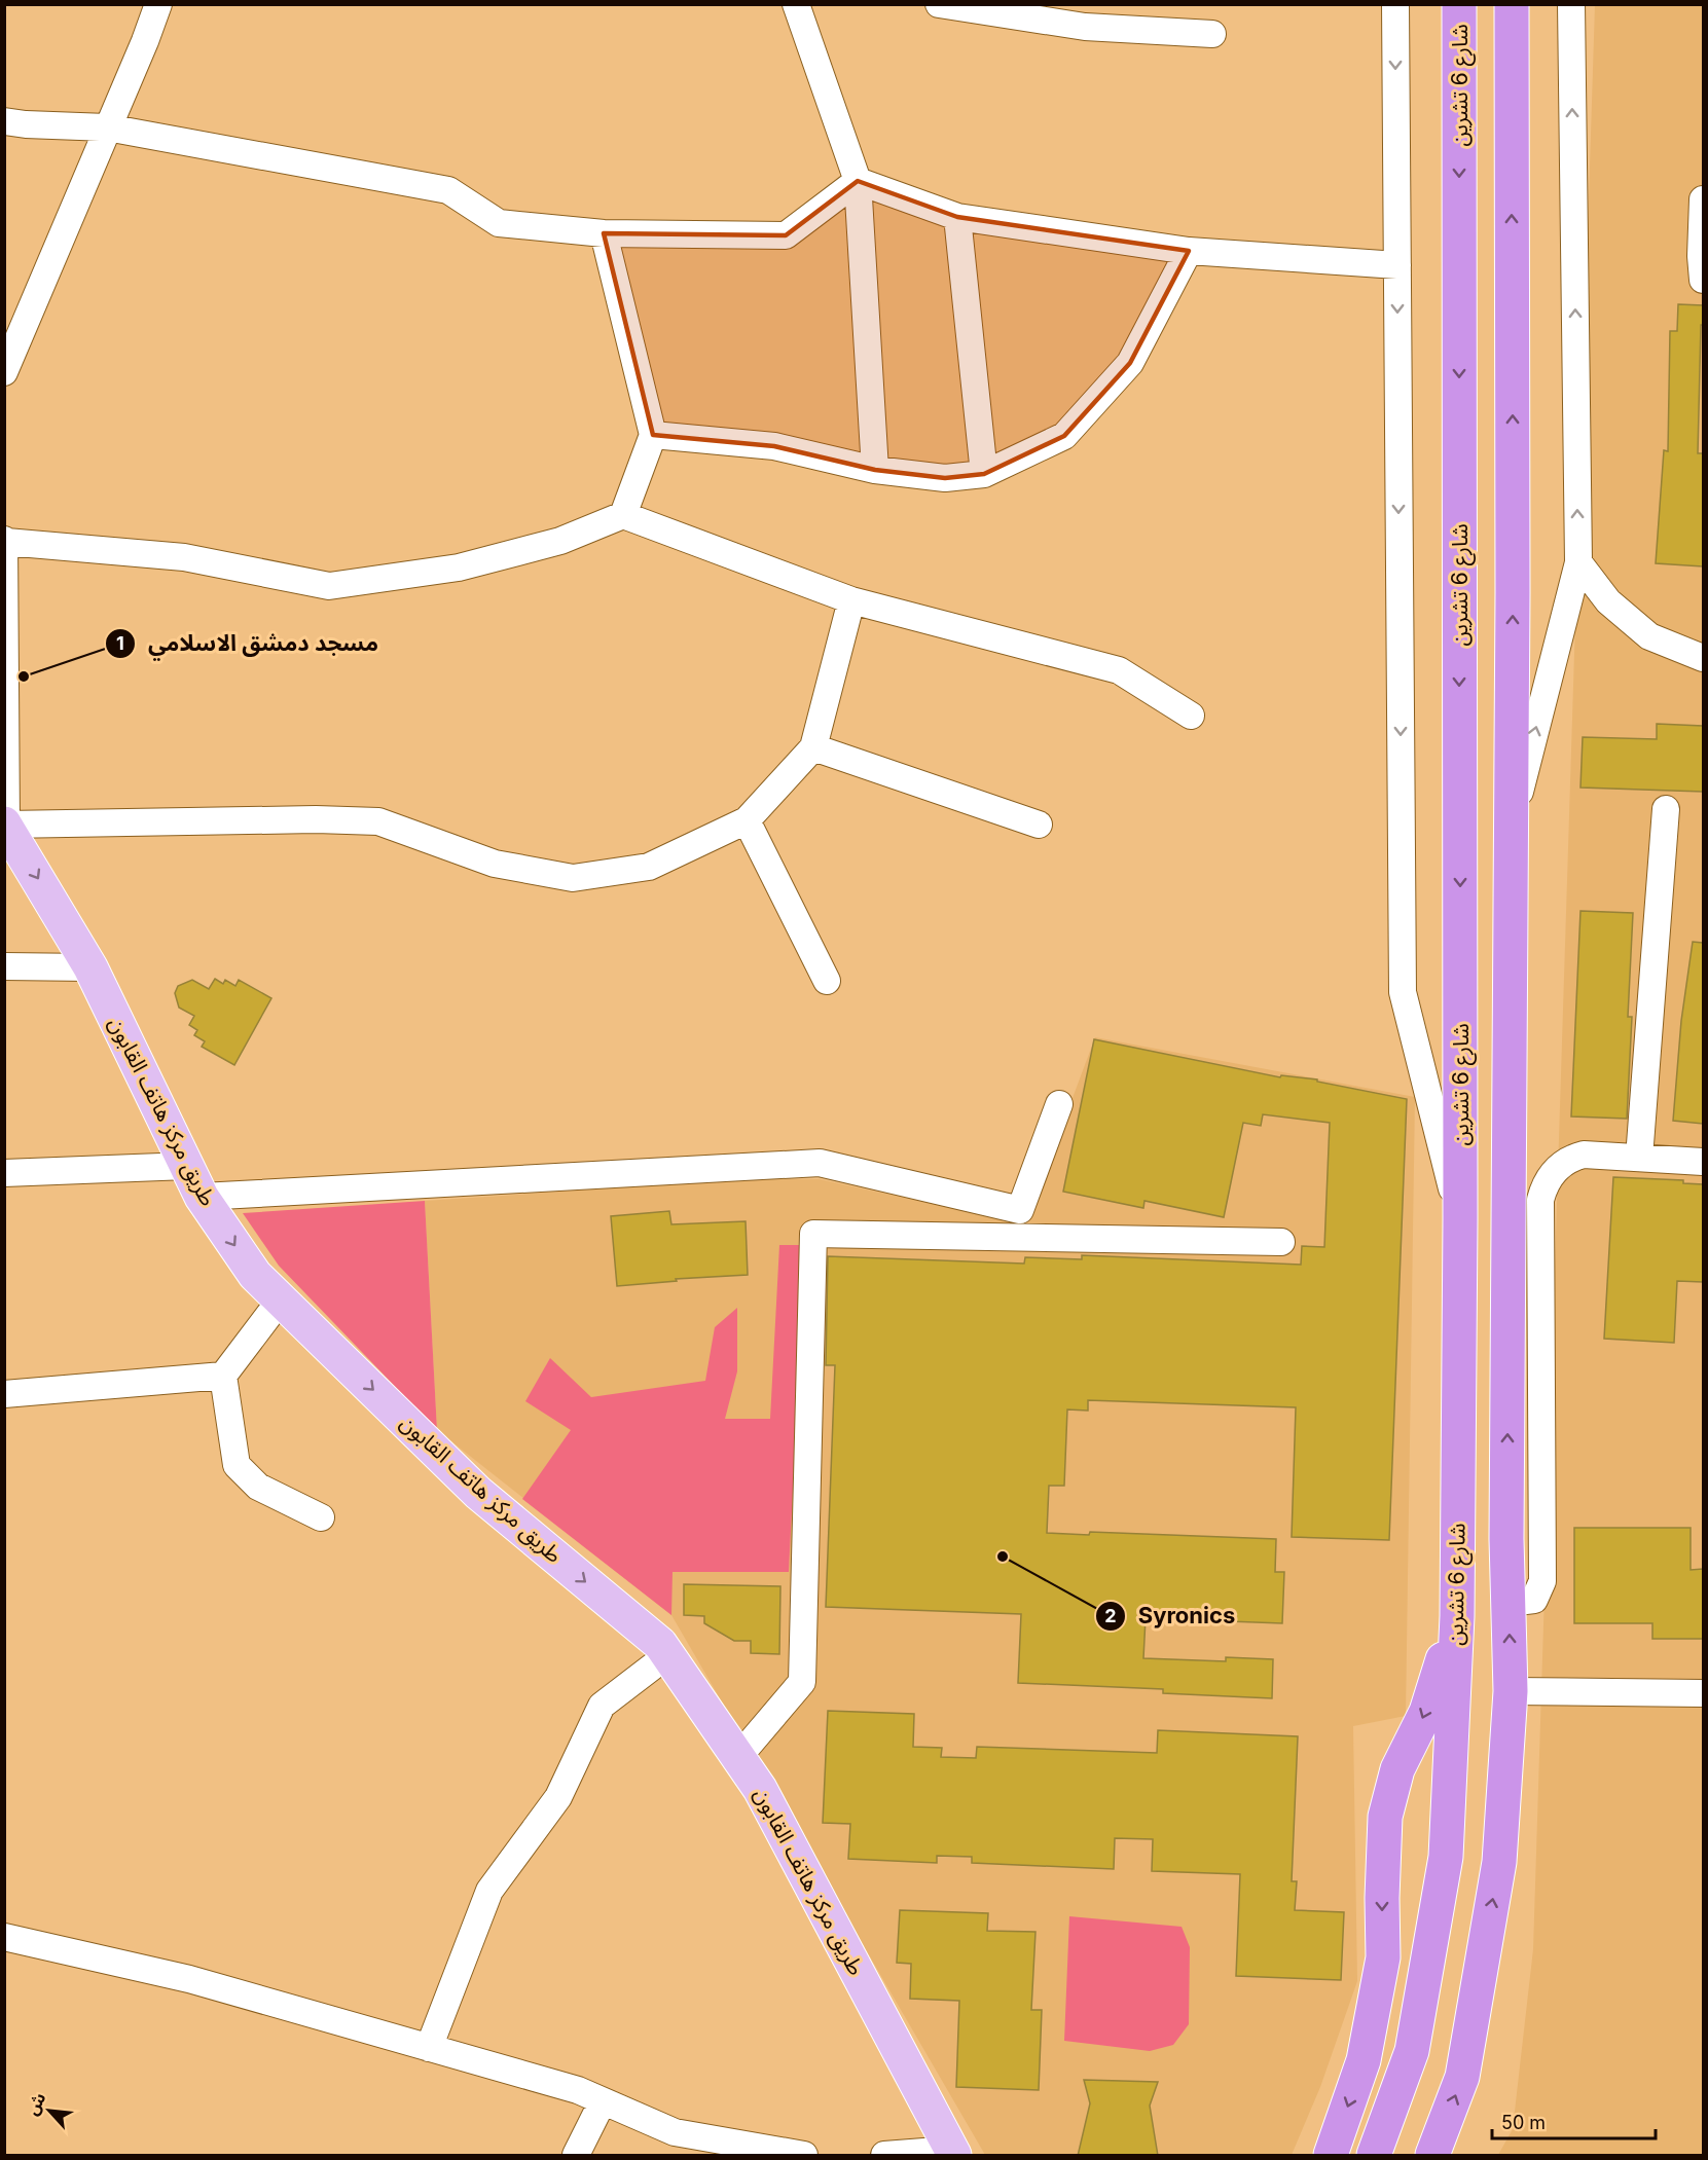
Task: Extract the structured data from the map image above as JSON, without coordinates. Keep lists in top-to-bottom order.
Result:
{
  "streets": {
    "highway": ["شارع 6 تشرين"],
    "main road": ["طريق مركز هاتف القابون"]
  },
  "one_way": ["طريق مركز هاتف القابون"],
  "places": ["مسجد دمشق الاسلامي", "Syronics"],
  "scale_bar": "50 m",
  "north": "top left"
}
